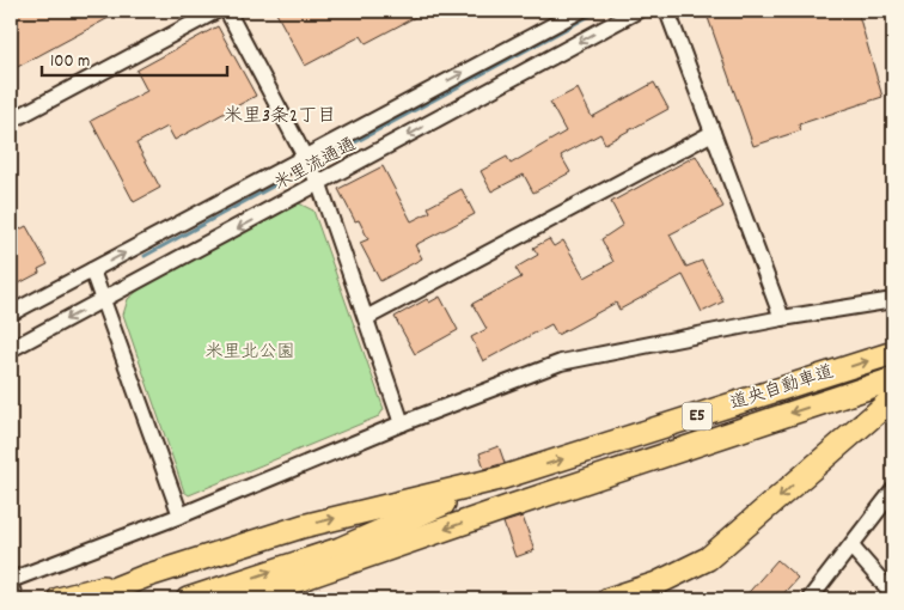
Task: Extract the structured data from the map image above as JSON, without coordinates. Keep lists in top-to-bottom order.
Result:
{
  "streets": {
    "highway": ["道央自動車道", "E5"],
    "street": ["米里流通通"]
  },
  "crossings": [
    ["道央自動車道", "E5"]
  ],
  "districts": ["米里3条2丁目"],
  "parks": ["米里北公園"],
  "scale_bar": "100 m"
}
